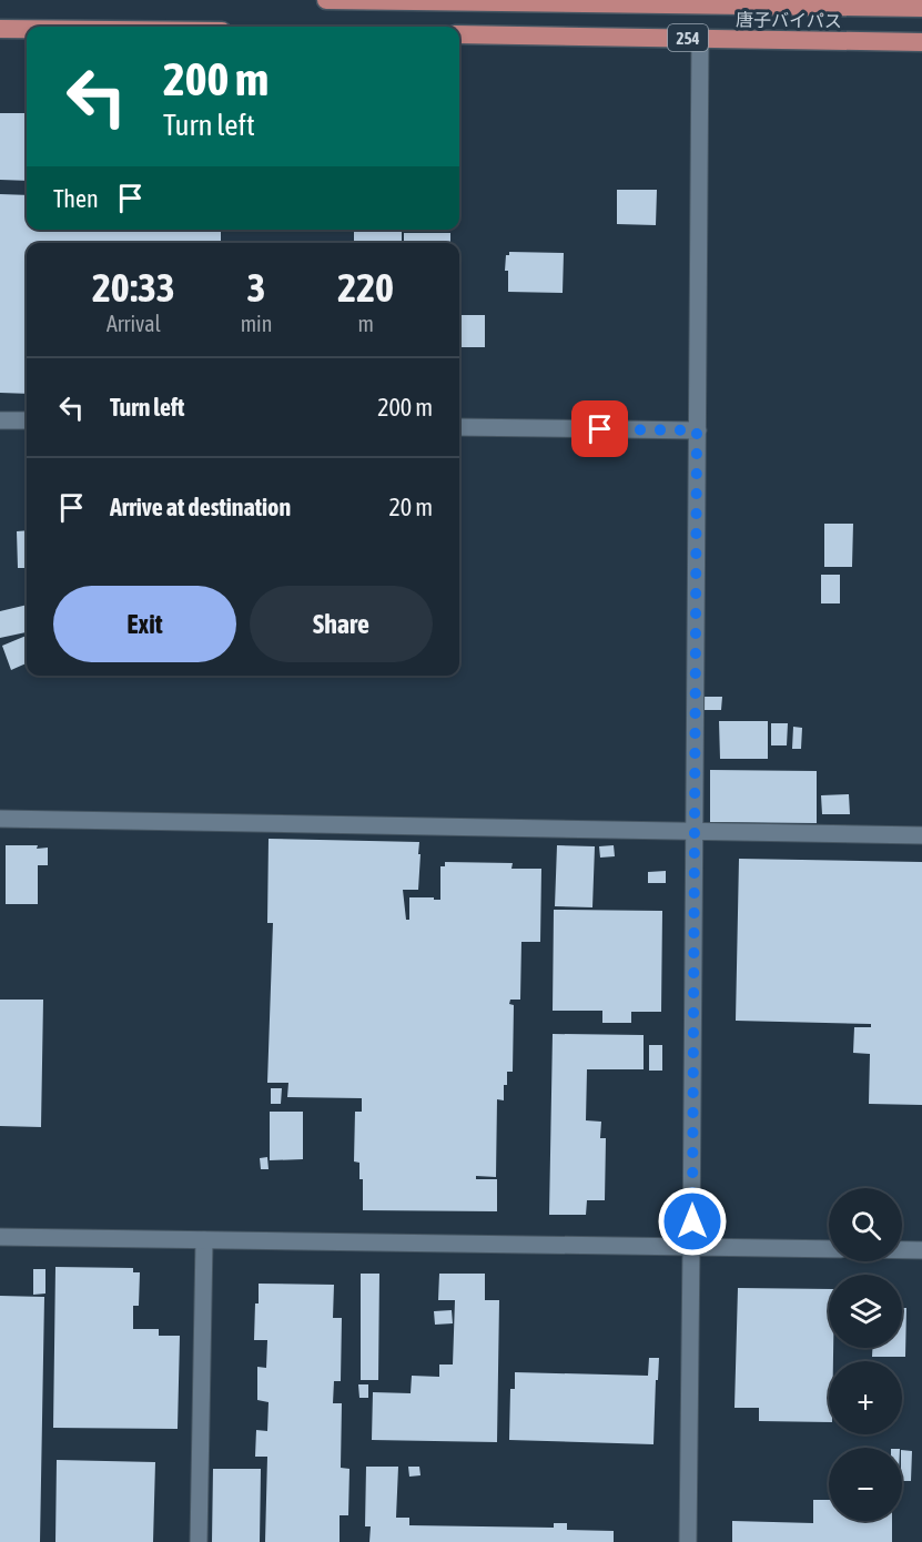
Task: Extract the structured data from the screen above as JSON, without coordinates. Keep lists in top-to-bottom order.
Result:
{
  "streets": {
    "highway": ["唐子バイパス", "254"]
  },
  "page": {
    "turn": ["200 m", "Turn left"],
    "then": "Then",
    "eta": [
      "20:33",
      "Arrival",
      "3",
      "min",
      "220",
      "m"
    ],
    "list": [
      {
        "name": "Turn left",
        "value": "200 m"
      },
      {
        "name": "Arrive at destination",
        "value": "20 m"
      }
    ],
    "buttons": ["Exit", "Share"],
    "map_buttons": ["+", "−"]
  }
}
